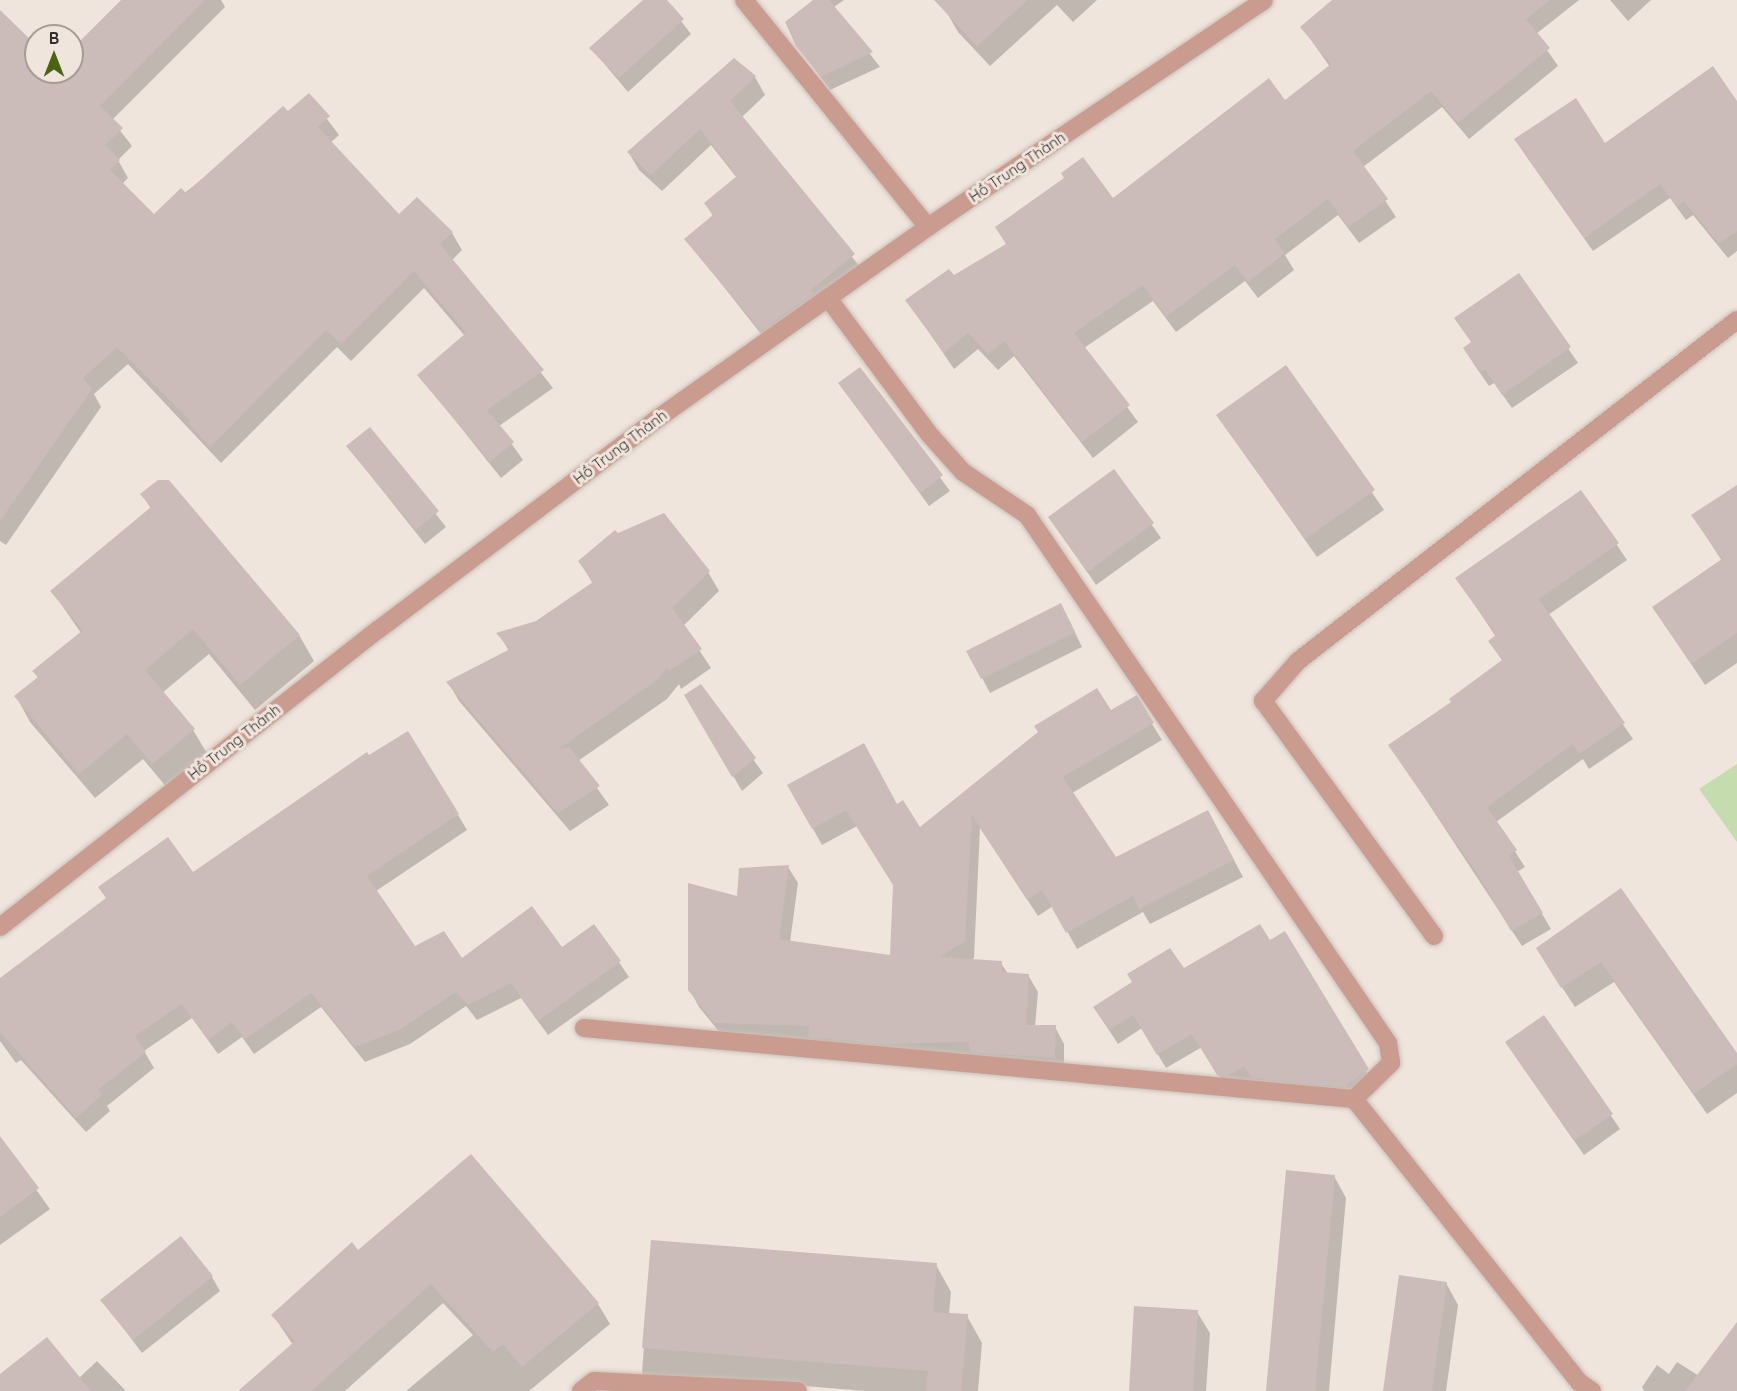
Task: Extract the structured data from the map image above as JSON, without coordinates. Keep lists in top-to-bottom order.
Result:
{
  "streets": {
    "street": ["Hồ Trung Thành"]
  },
  "north": "top"
}
